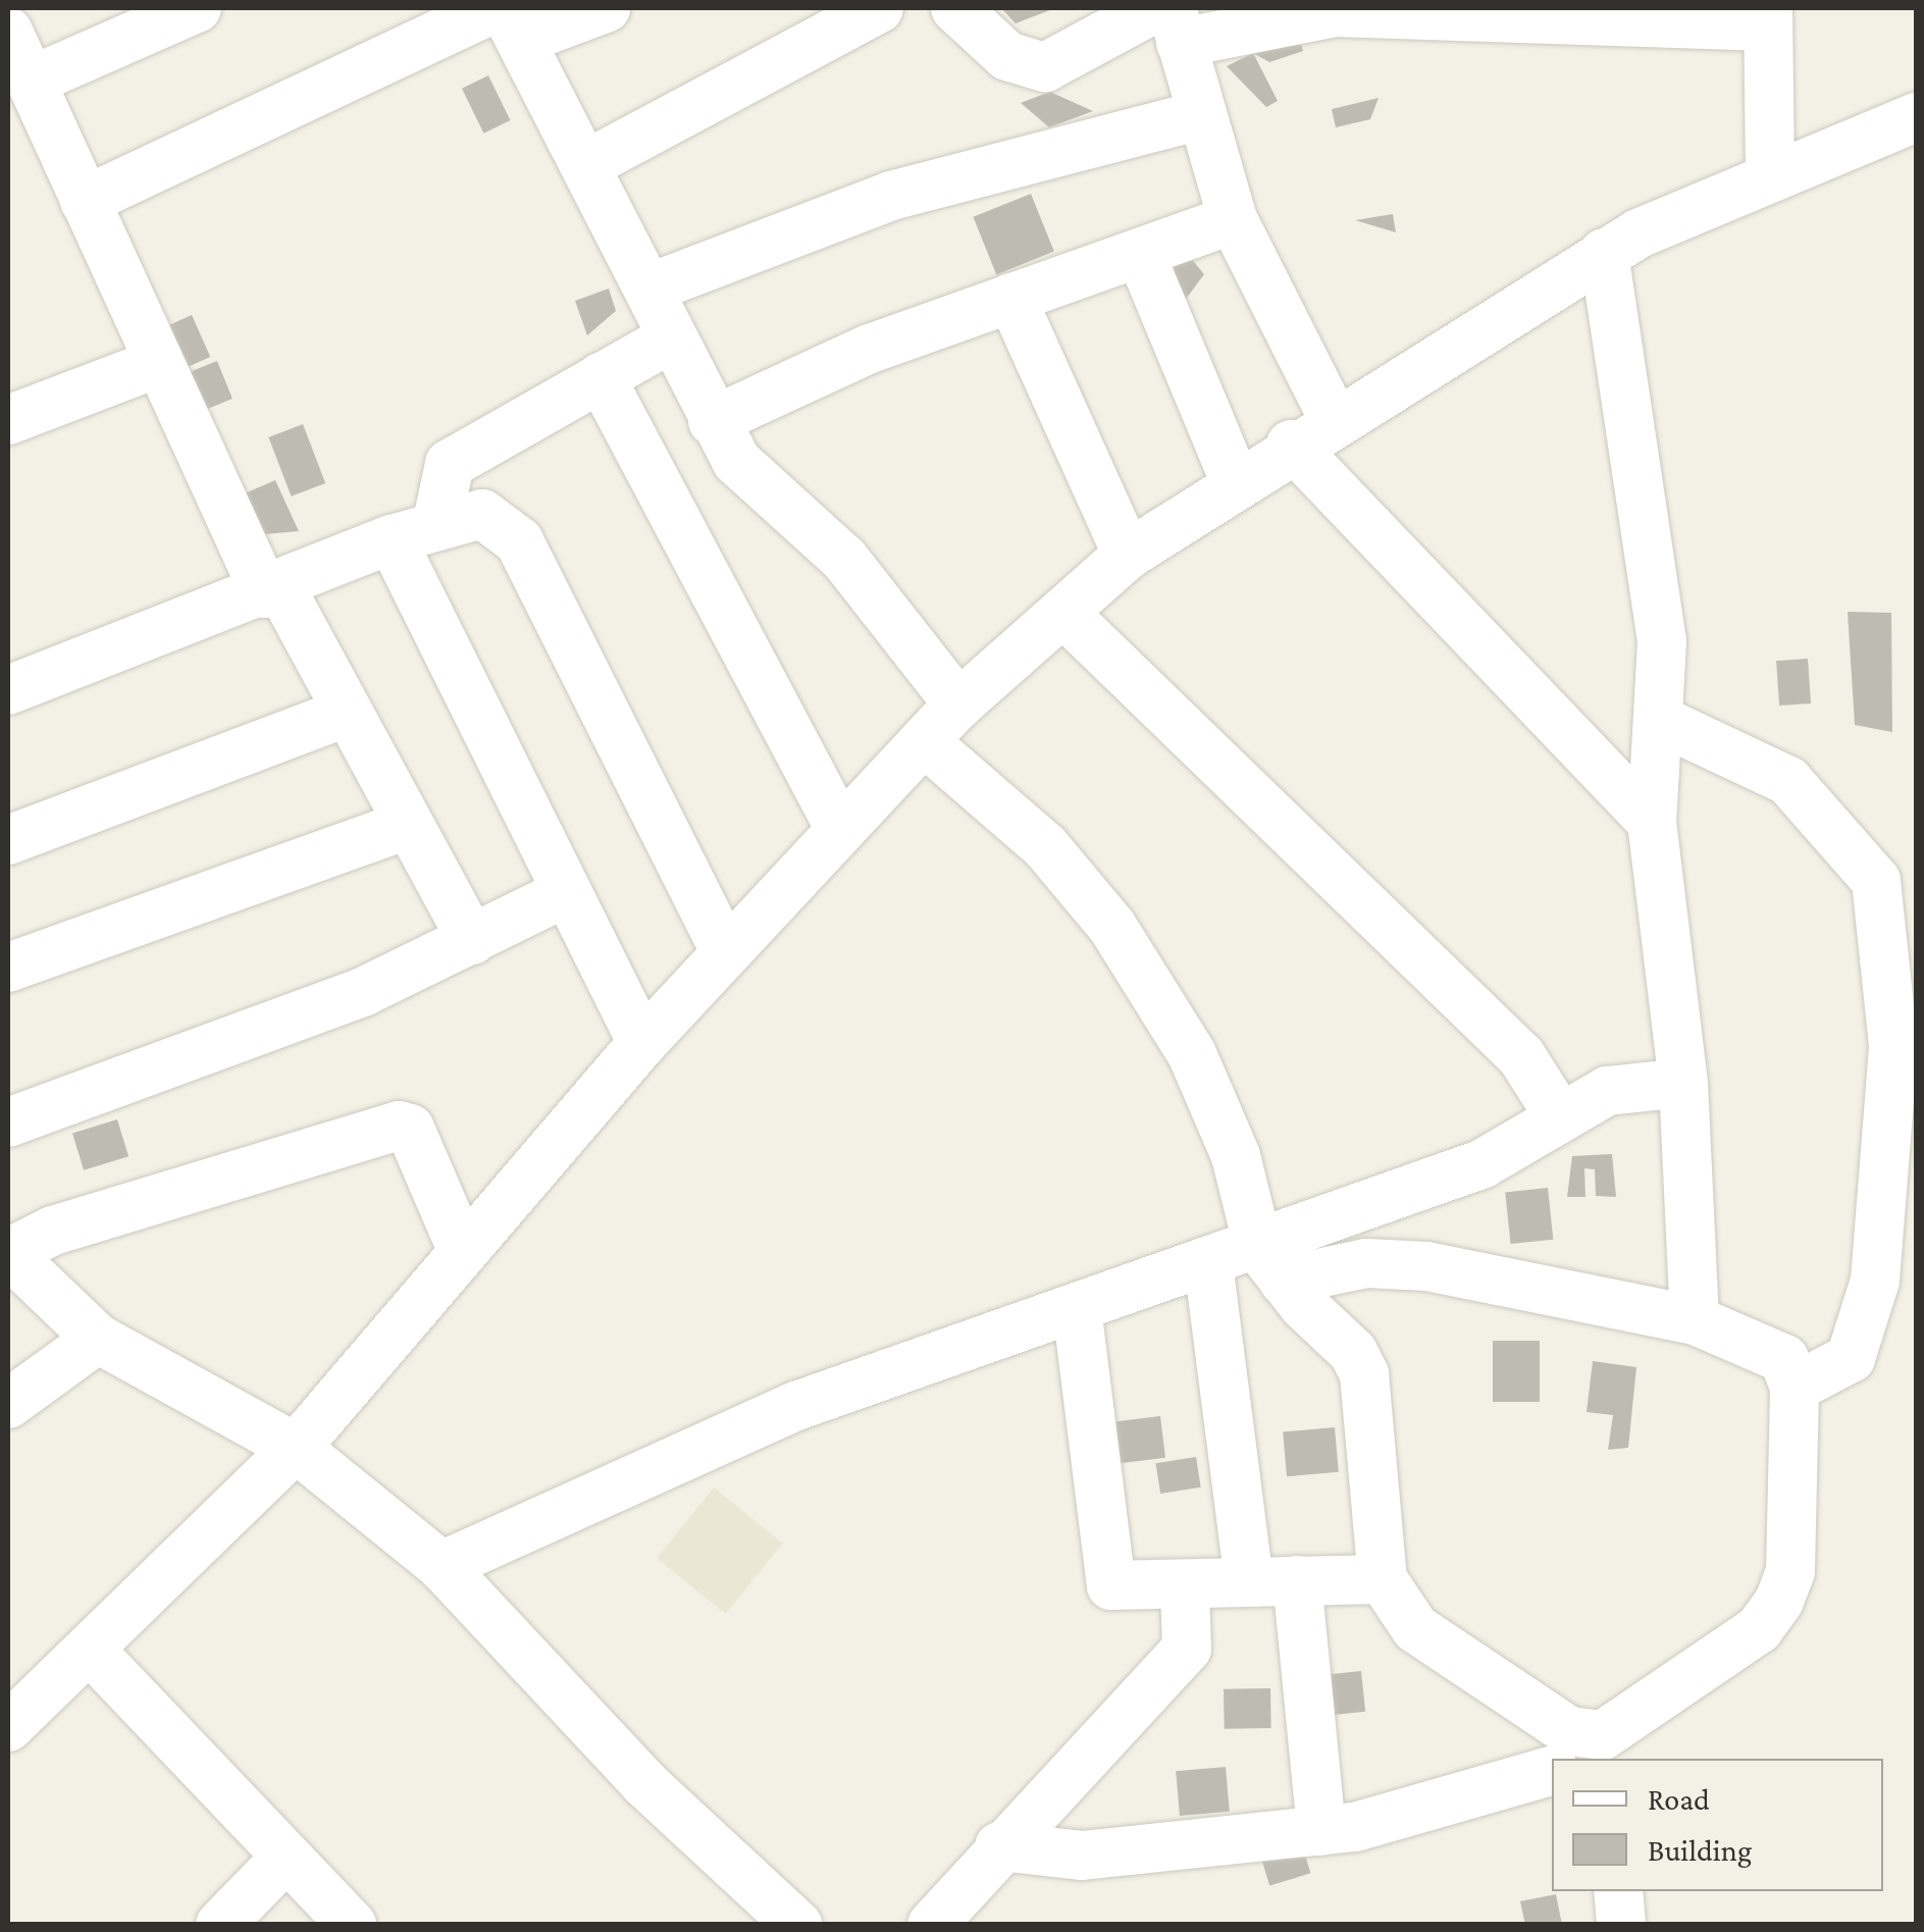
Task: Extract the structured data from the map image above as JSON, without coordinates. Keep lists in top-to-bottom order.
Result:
{
  "legend": ["Road", "Building"]
}
